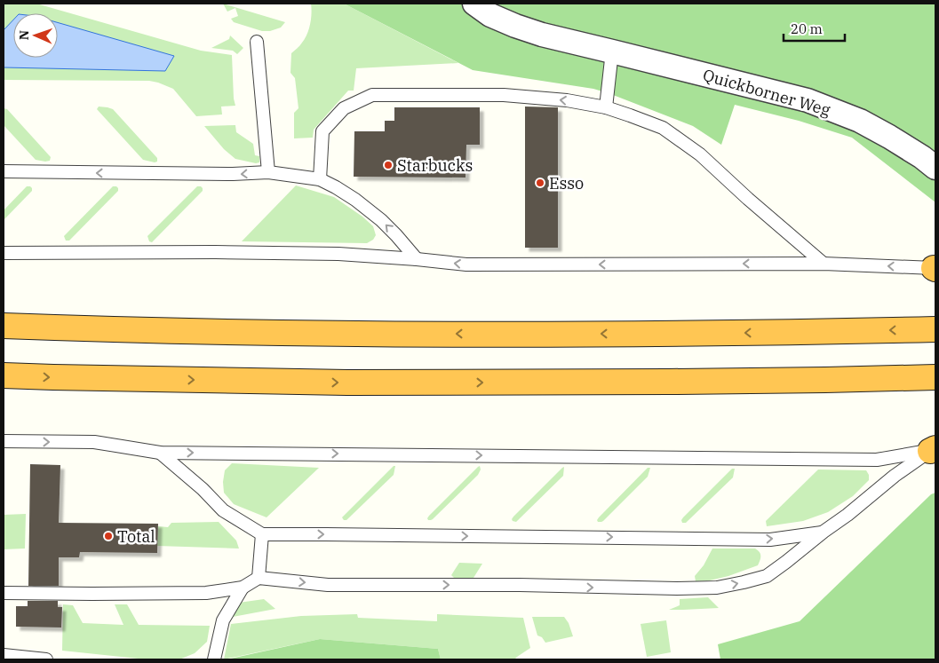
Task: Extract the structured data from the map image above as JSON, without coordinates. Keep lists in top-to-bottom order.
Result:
{
  "streets": {
    "street": ["Quickborner Weg"]
  },
  "places": ["Starbucks", "Esso", "Total"],
  "scale_bar": "20 m",
  "north": "left"
}
